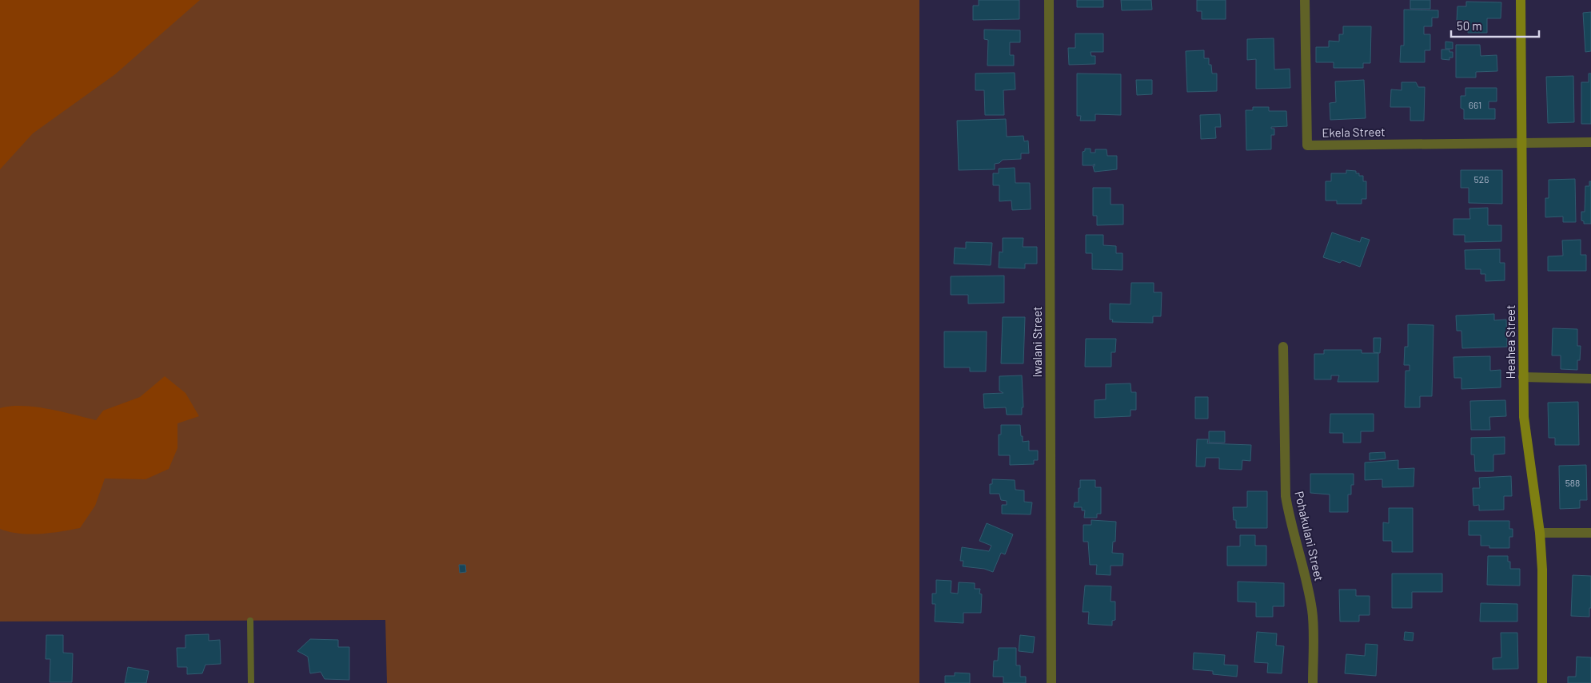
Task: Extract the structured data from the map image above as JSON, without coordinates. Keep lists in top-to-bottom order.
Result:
{
  "streets": {
    "street": [
      "Ekela Street",
      "Iwalani Street",
      "Heahea Street",
      "Pohakulani Street"
    ]
  },
  "crossings": [
    ["Ekela Street", "Heahea Street"]
  ],
  "house_numbers": ["661", "526", "588"],
  "scale_bar": "50 m"
}
